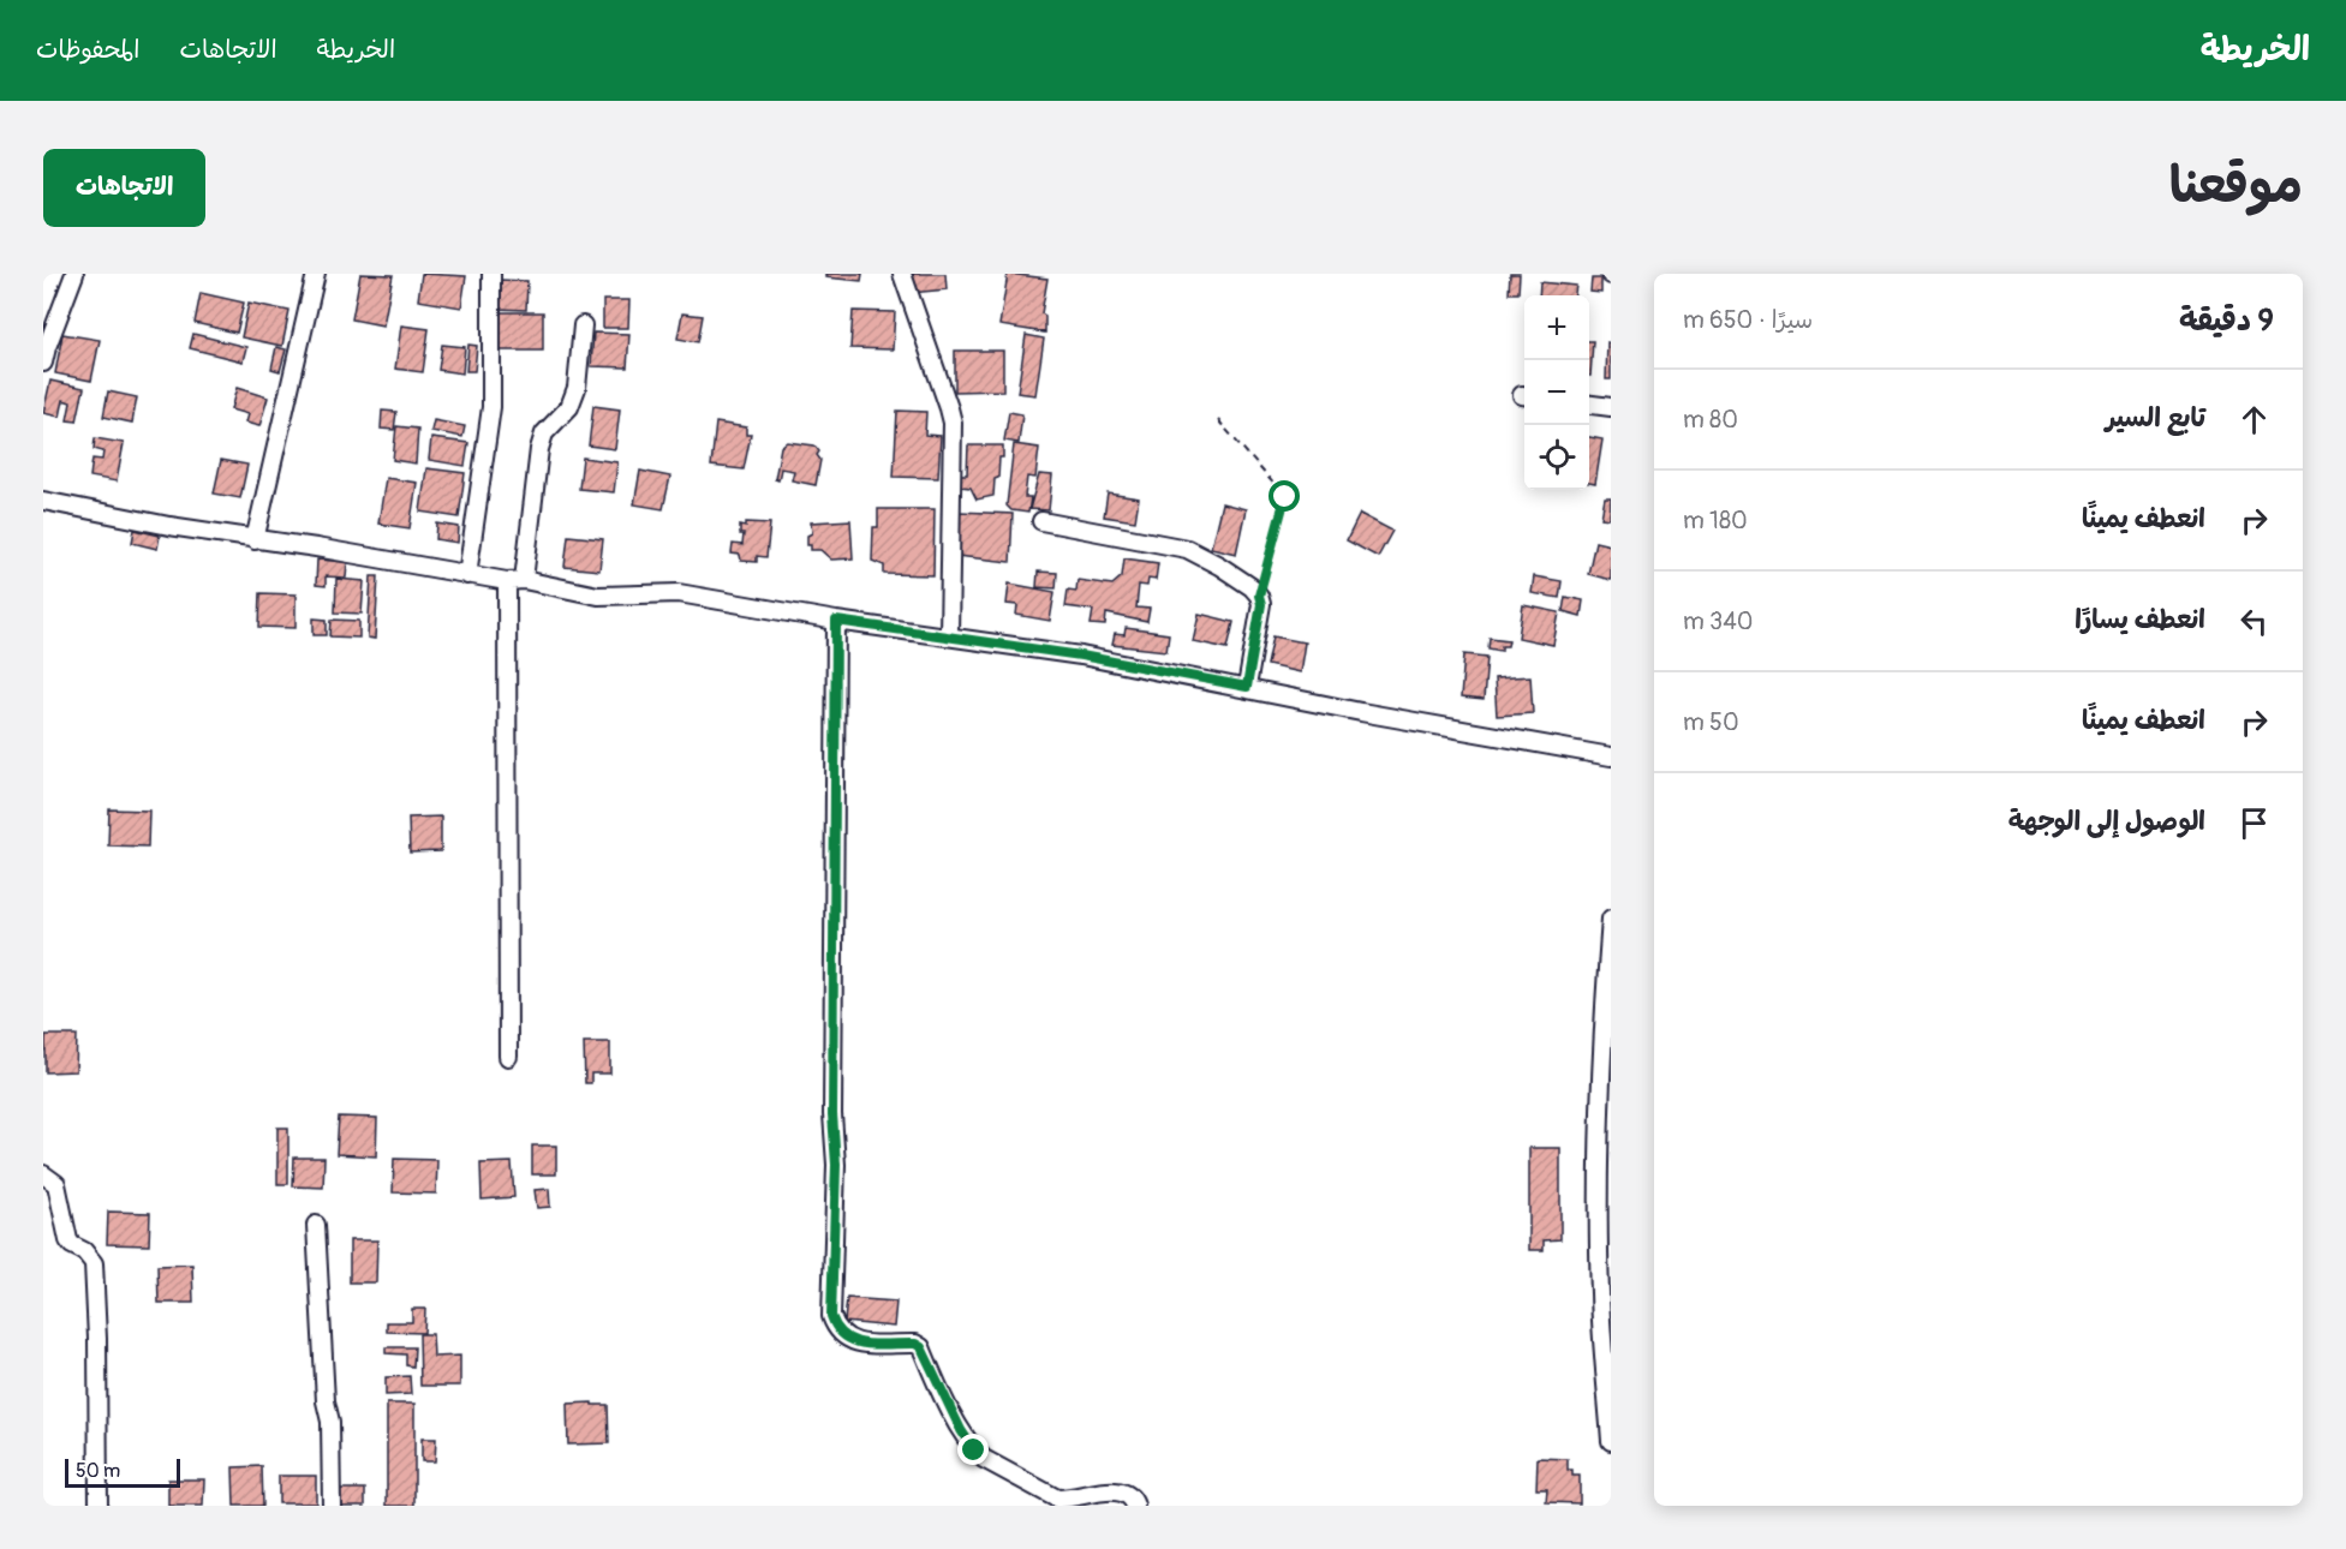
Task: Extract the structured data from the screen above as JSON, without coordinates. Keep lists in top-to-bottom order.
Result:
{
  "scale_bar": "50 m",
  "page": {
    "header": "الخريطة",
    "nav": ["الخريطة", "الاتجاهات", "المحفوظات"],
    "title": "موقعنا",
    "buttons": "الاتجاهات",
    "heading": ["9 دقيقة", "سيرًا · 650 m"],
    "map_buttons": ["+", "−"],
    "list": [
      ["تابع السير", "80 m"],
      ["انعطف يمينًا", "180 m"],
      ["انعطف يسارًا", "340 m"],
      ["انعطف يمينًا", "50 m"],
      "الوصول إلى الوجهة"
    ],
    "scale": "50 m"
  }
}
